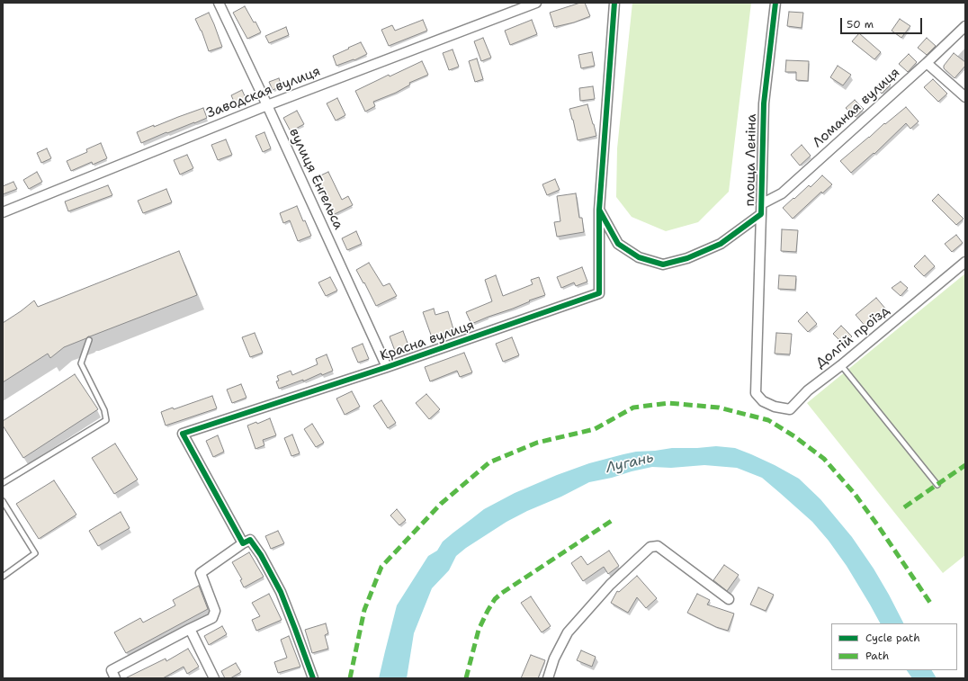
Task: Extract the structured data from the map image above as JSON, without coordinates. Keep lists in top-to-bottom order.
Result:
{
  "streets": {
    "street": [
      "Заводская вулиця",
      "Ломаная вулиця",
      "площа Леніна",
      "вулиця Енгельса",
      "Долгій проїзд",
      "Красна вулиця"
    ]
  },
  "crossings": [
    ["Заводская вулиця", "вулиця Енгельса"],
    ["Ломаная вулиця", "площа Леніна"],
    ["Ломаная вулиця", "Долгій проїзд"],
    ["площа Леніна", "Долгій проїзд"],
    ["площа Леніна", "Красна вулиця"],
    ["вулиця Енгельса", "Красна вулиця"]
  ],
  "water": ["Лугань"],
  "legend": ["Cycle path", "Path"],
  "scale_bar": "50 m"
}
